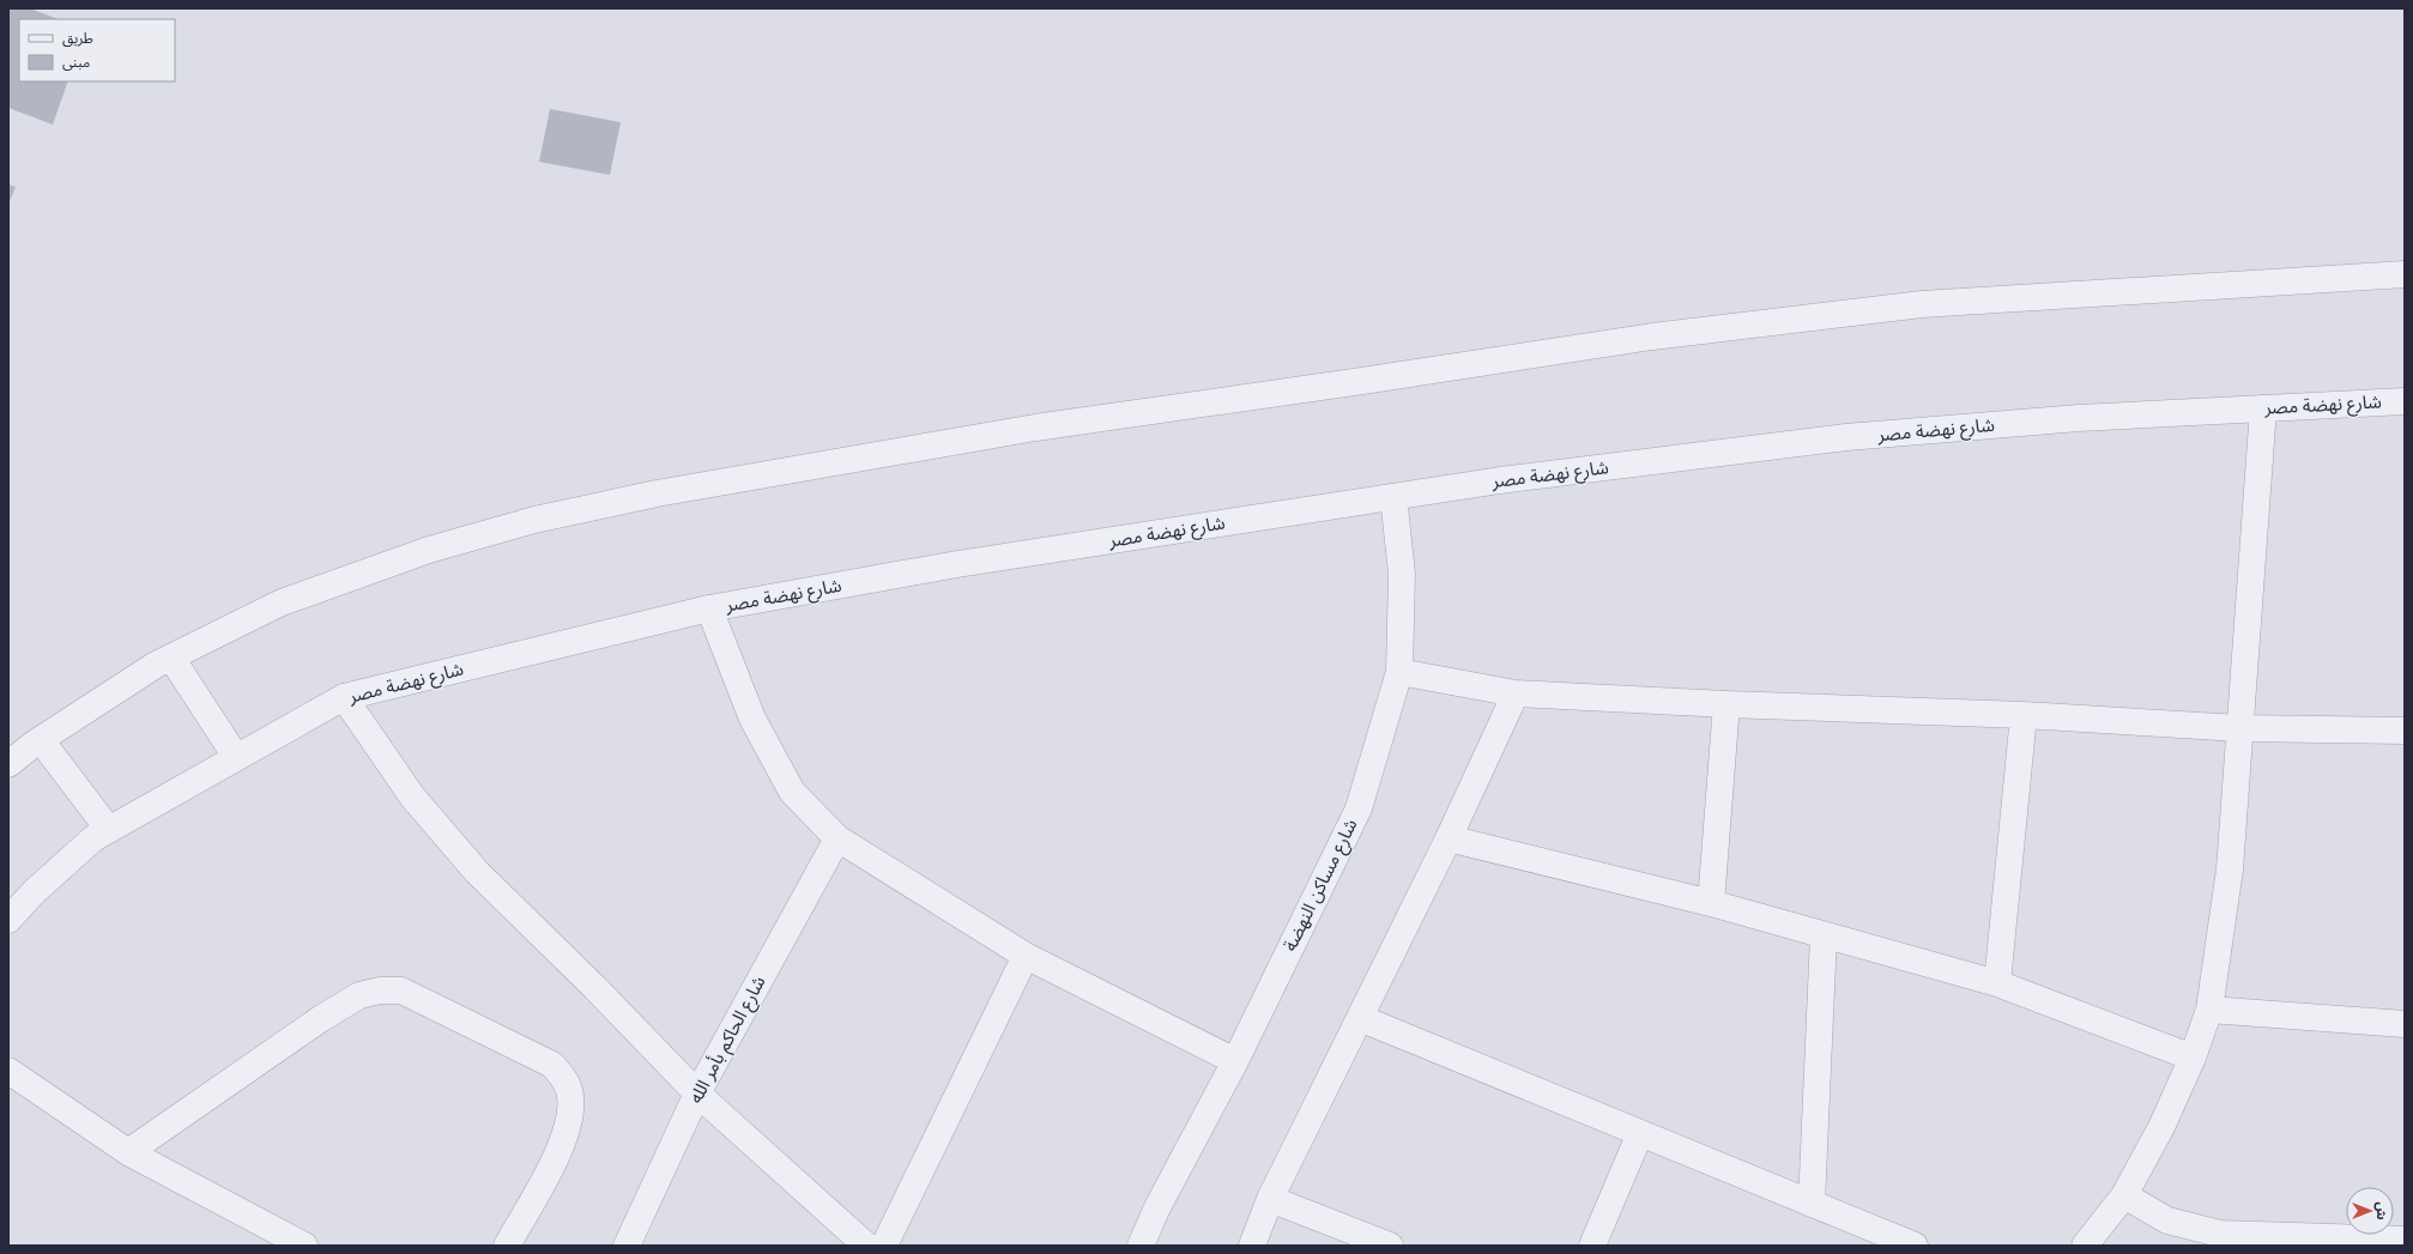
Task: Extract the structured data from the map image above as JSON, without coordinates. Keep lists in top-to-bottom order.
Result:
{
  "streets": {
    "street": ["شارع نهضة مصر", "شارع مساكن النهضة", "شارع الحاكم بأمر الله"]
  },
  "crossings": [
    ["شارع نهضة مصر", "شارع مساكن النهضة"]
  ],
  "legend": ["طريق", "مبنى"],
  "north": "right"
}
